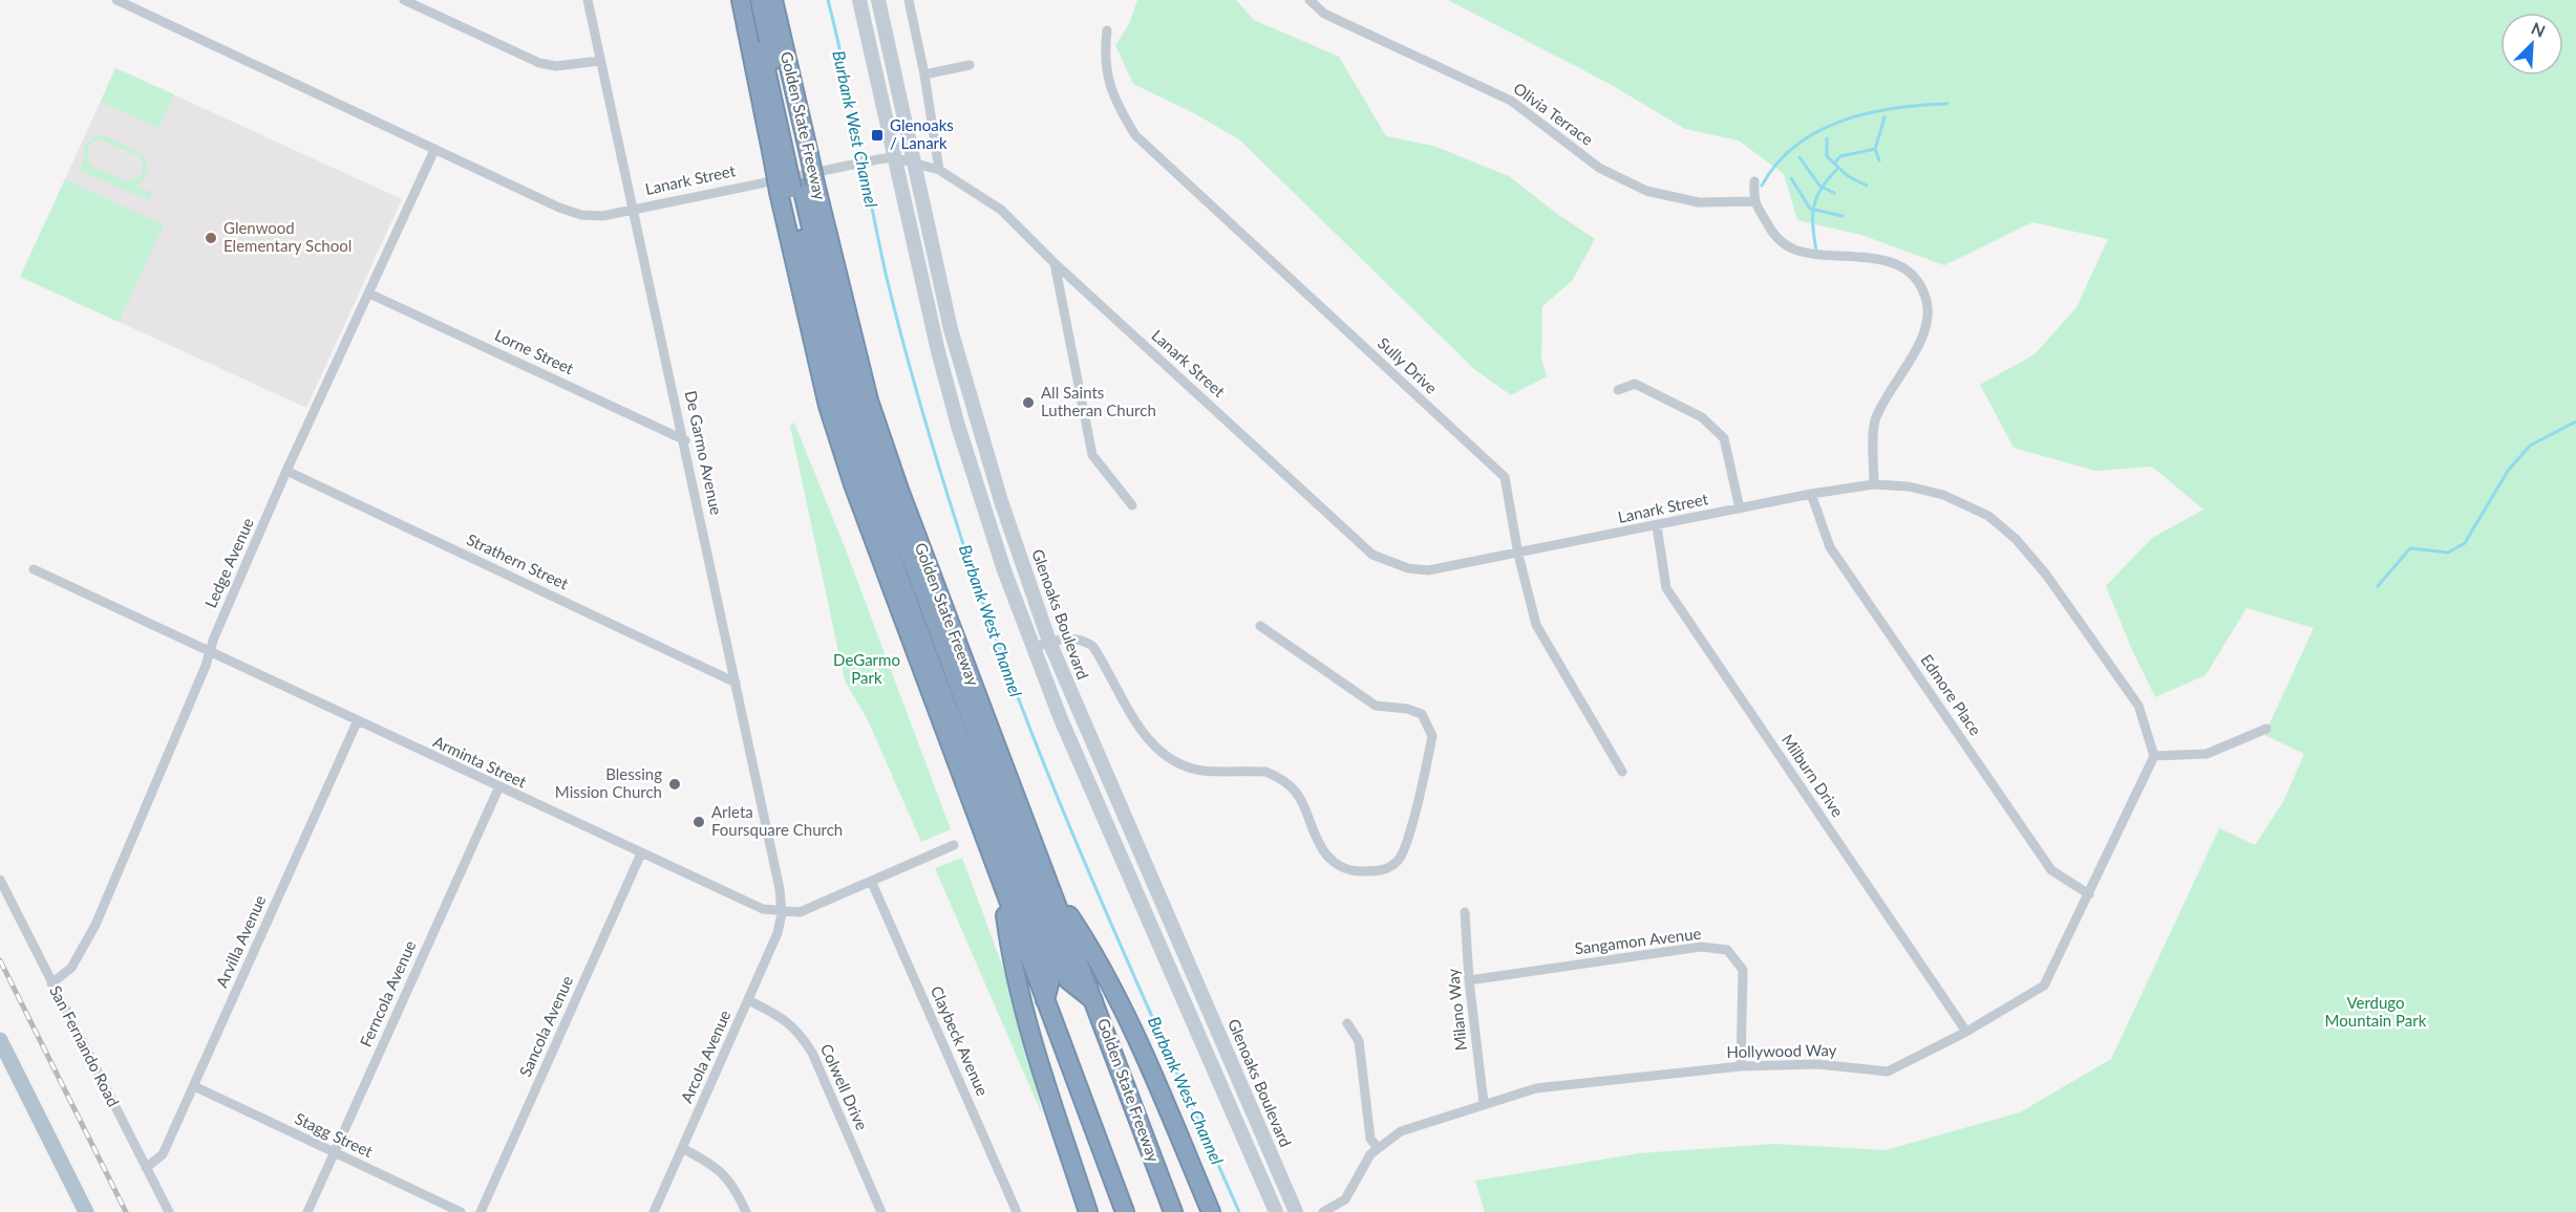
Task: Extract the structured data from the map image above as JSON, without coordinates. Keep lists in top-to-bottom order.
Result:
{
  "streets": {
    "highway": ["Golden State Freeway"],
    "main road": ["Glenoaks Boulevard"],
    "street": [
      "Olivia Terrace",
      "Lanark Street",
      "Lorne Street",
      "Sully Drive",
      "De Garmo Avenue",
      "Strathern Street",
      "Ledge Avenue",
      "Edmore Place",
      "Arminta Street",
      "Milburn Drive",
      "Arvilla Avenue",
      "Sangamon Avenue",
      "Ferncola Avenue",
      "Milano Way",
      "Sancola Avenue",
      "Claybeck Avenue",
      "San Fernando Road",
      "Hollywood Way",
      "Arcola Avenue",
      "Colwell Drive",
      "Stagg Street"
    ]
  },
  "crossings": [
    ["Lanark Street", "Sully Drive"],
    ["Lanark Street", "De Garmo Avenue"],
    ["Lanark Street", "Ledge Avenue"],
    ["Lanark Street", "Glenoaks Boulevard"],
    ["Lanark Street", "Edmore Place"],
    ["Lanark Street", "Milburn Drive"],
    ["Lanark Street", "Hollywood Way"],
    ["Lorne Street", "De Garmo Avenue"],
    ["Lorne Street", "Ledge Avenue"],
    ["De Garmo Avenue", "Strathern Street"],
    ["De Garmo Avenue", "Arminta Street"],
    ["De Garmo Avenue", "Arcola Avenue"],
    ["Strathern Street", "Ledge Avenue"],
    ["Ledge Avenue", "Arminta Street"],
    ["Ledge Avenue", "San Fernando Road"],
    ["Edmore Place", "Hollywood Way"],
    ["Arminta Street", "Arvilla Avenue"],
    ["Arminta Street", "Ferncola Avenue"],
    ["Arminta Street", "Sancola Avenue"],
    ["Arminta Street", "Claybeck Avenue"],
    ["Arminta Street", "Arcola Avenue"],
    ["Milburn Drive", "Hollywood Way"],
    ["Arvilla Avenue", "San Fernando Road"],
    ["Arvilla Avenue", "Stagg Street"],
    ["Sangamon Avenue", "Milano Way"],
    ["Sangamon Avenue", "Hollywood Way"],
    ["Ferncola Avenue", "Stagg Street"],
    ["Milano Way", "Hollywood Way"],
    ["Arcola Avenue", "Colwell Drive"]
  ],
  "water": ["Burbank West Channel"],
  "parks": ["DeGarmo Park", "Verdugo Mountain Park"],
  "places": {
    "transit": ["Glenoaks / Lanark"],
    "other": [
      "Glenwood Elementary School",
      "All Saints Lutheran Church",
      "Blessing Mission Church",
      "Arleta Foursquare Church"
    ]
  },
  "north": "top right"
}
